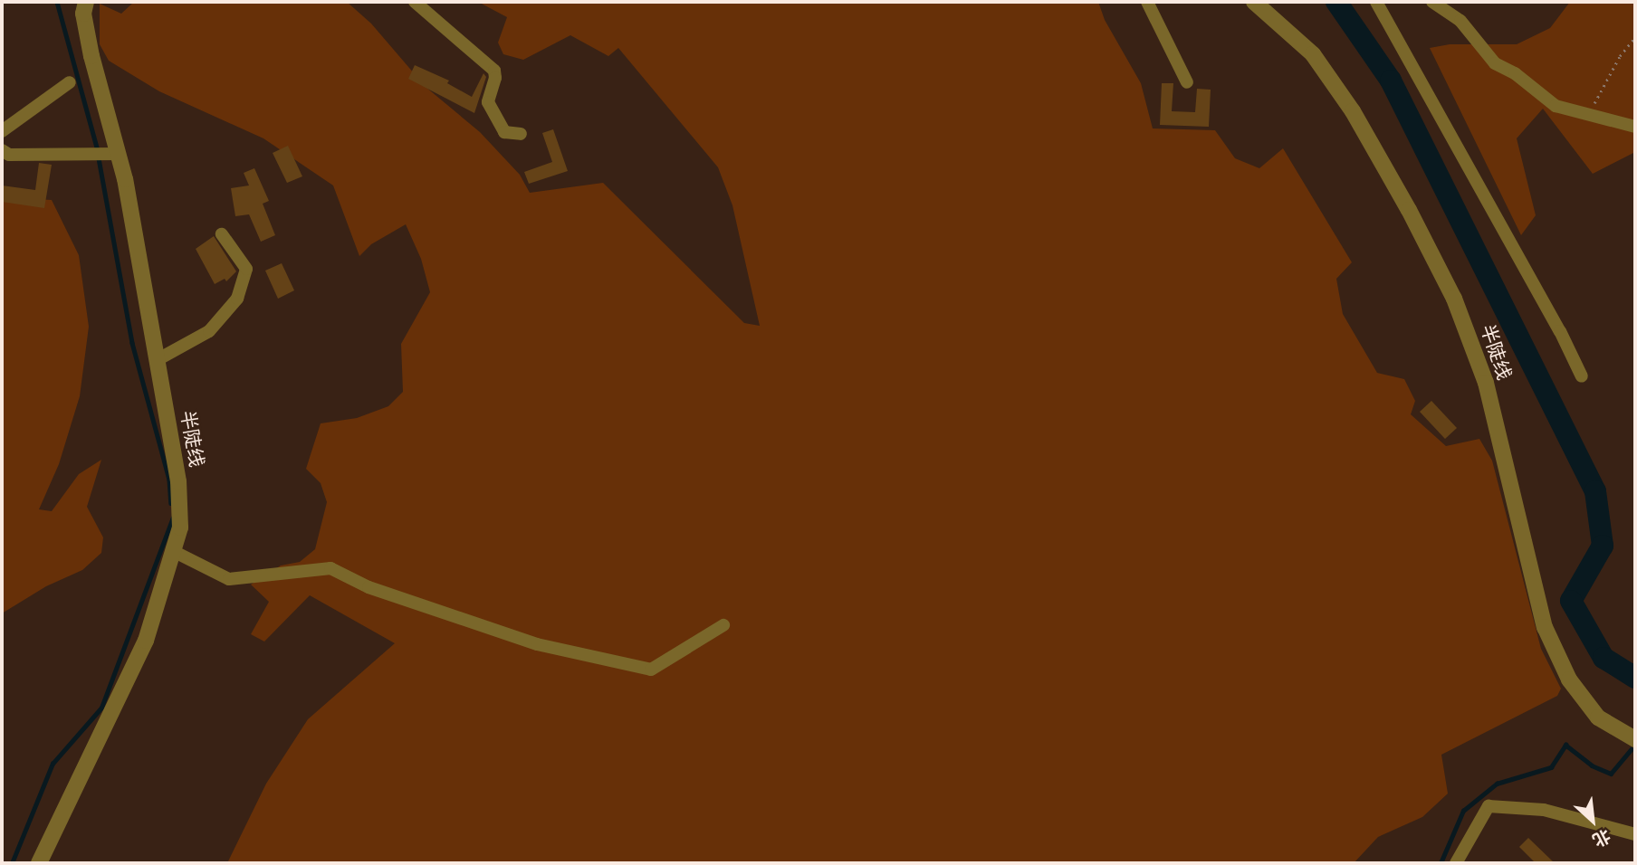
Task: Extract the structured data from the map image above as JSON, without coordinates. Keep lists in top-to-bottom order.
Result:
{
  "streets": {
    "street": ["半陡线"]
  },
  "north": "bottom right"
}
